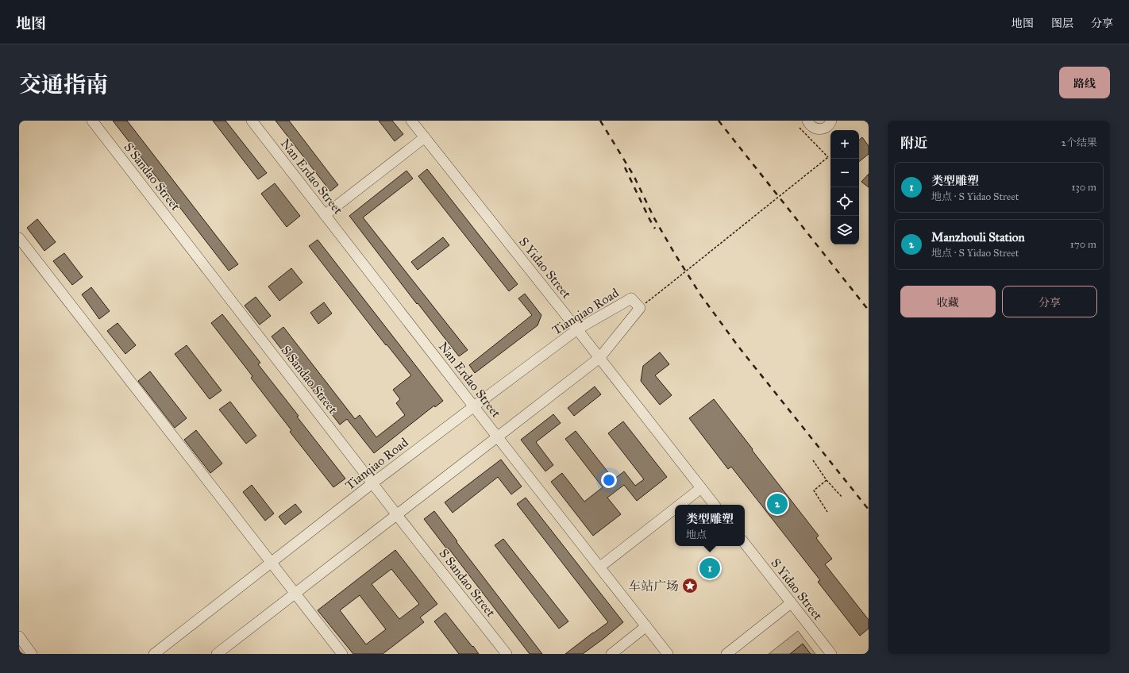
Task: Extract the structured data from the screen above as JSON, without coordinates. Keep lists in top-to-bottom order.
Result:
{
  "streets": {
    "street": [
      "S Sandao Street",
      "Nan Erdao Street",
      "S Yidao Street",
      "Tianqiao Road"
    ]
  },
  "crossings": [
    ["S Sandao Street", "Tianqiao Road"],
    ["Nan Erdao Street", "Tianqiao Road"],
    ["S Yidao Street", "Tianqiao Road"]
  ],
  "places": {
    "place": ["车站广场"]
  },
  "page": {
    "header": "地图",
    "nav": ["地图", "图层", "分享"],
    "title": "交通指南",
    "buttons": [
      "路线",
      ["收藏", "分享"]
    ],
    "heading": ["附近", "2个结果"],
    "map_buttons": ["+", "−"],
    "list": [
      {
        "mark": "1",
        "name": "类型雕塑",
        "note": "地点 · S Yidao Street",
        "value": "130 m"
      },
      {
        "mark": "2",
        "name": "Manzhouli Station",
        "note": "地点 · S Yidao Street",
        "value": "170 m"
      }
    ],
    "pins": ["2", "1"],
    "popup": ["类型雕塑", "地点"]
  }
}
